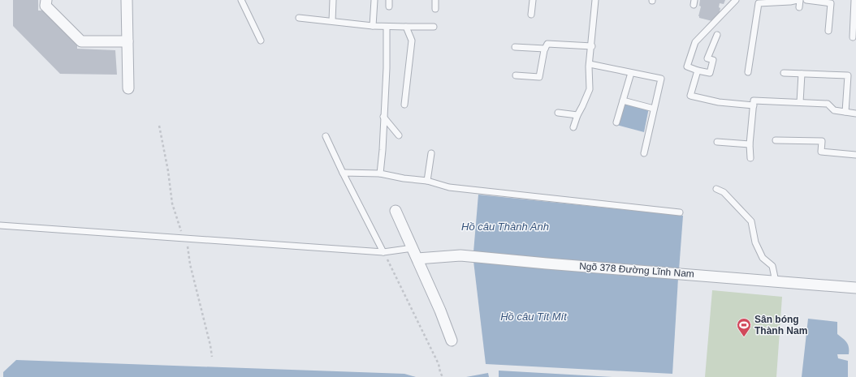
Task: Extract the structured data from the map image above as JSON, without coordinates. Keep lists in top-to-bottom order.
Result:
{
  "streets": {
    "street": ["Ngõ 378 Đường Lĩnh Nam"]
  },
  "water": ["Hồ câu Thành Anh", "Hồ câu Tít Mít"],
  "places": {
    "sports": ["Sân bóng Thành Nam"]
  }
}
